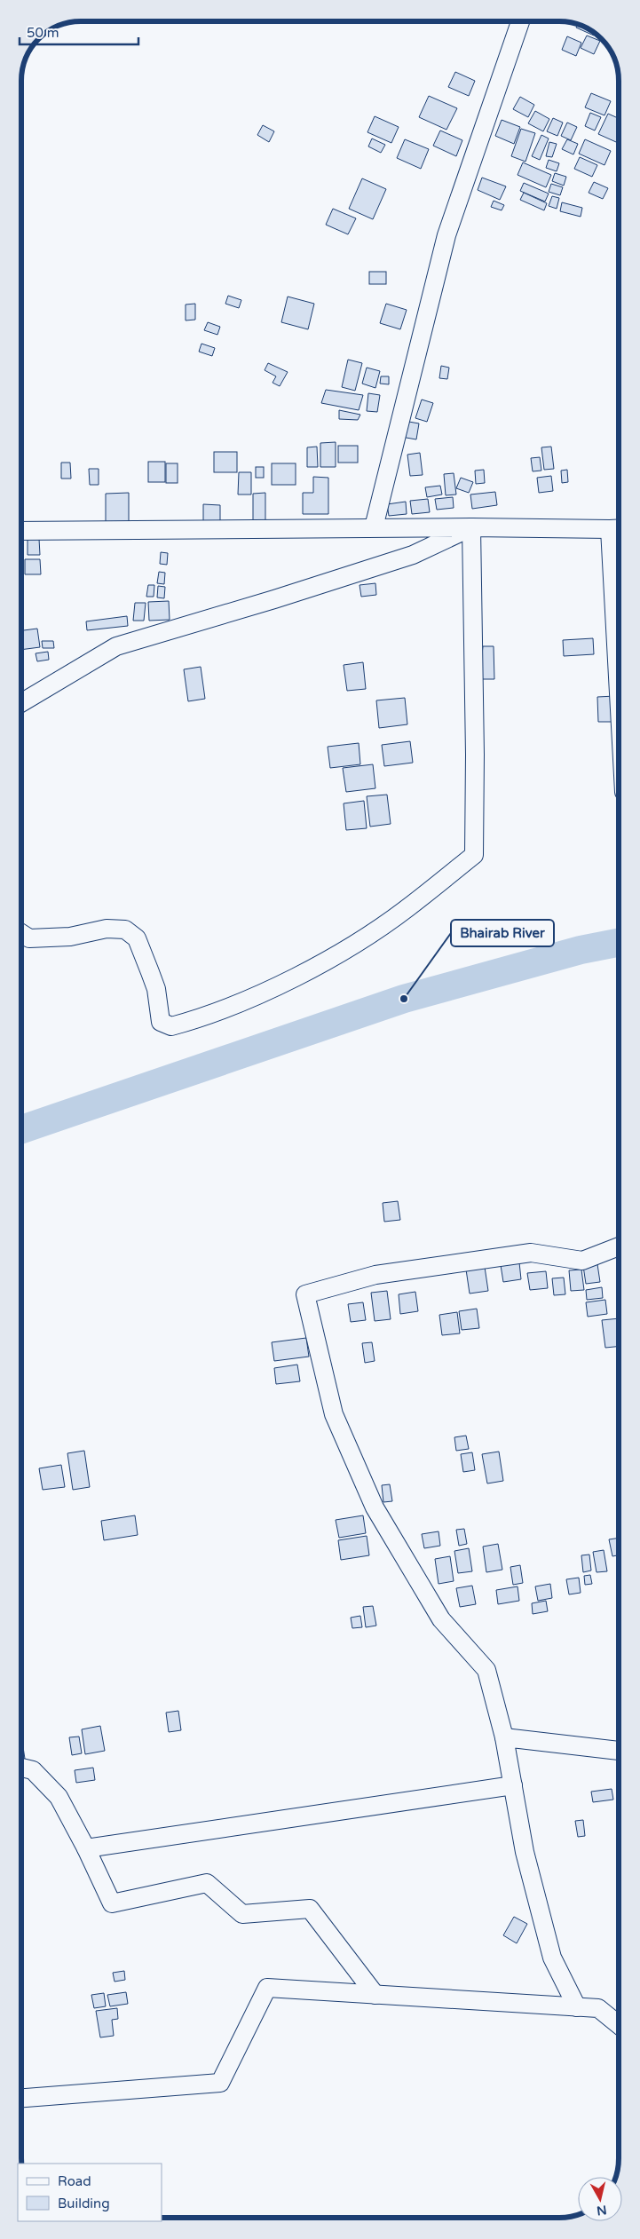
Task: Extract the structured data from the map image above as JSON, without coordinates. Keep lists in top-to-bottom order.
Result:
{
  "places": ["Bhairab River"],
  "legend": ["Road", "Building"],
  "scale_bar": "50 m",
  "north": "bottom"
}
